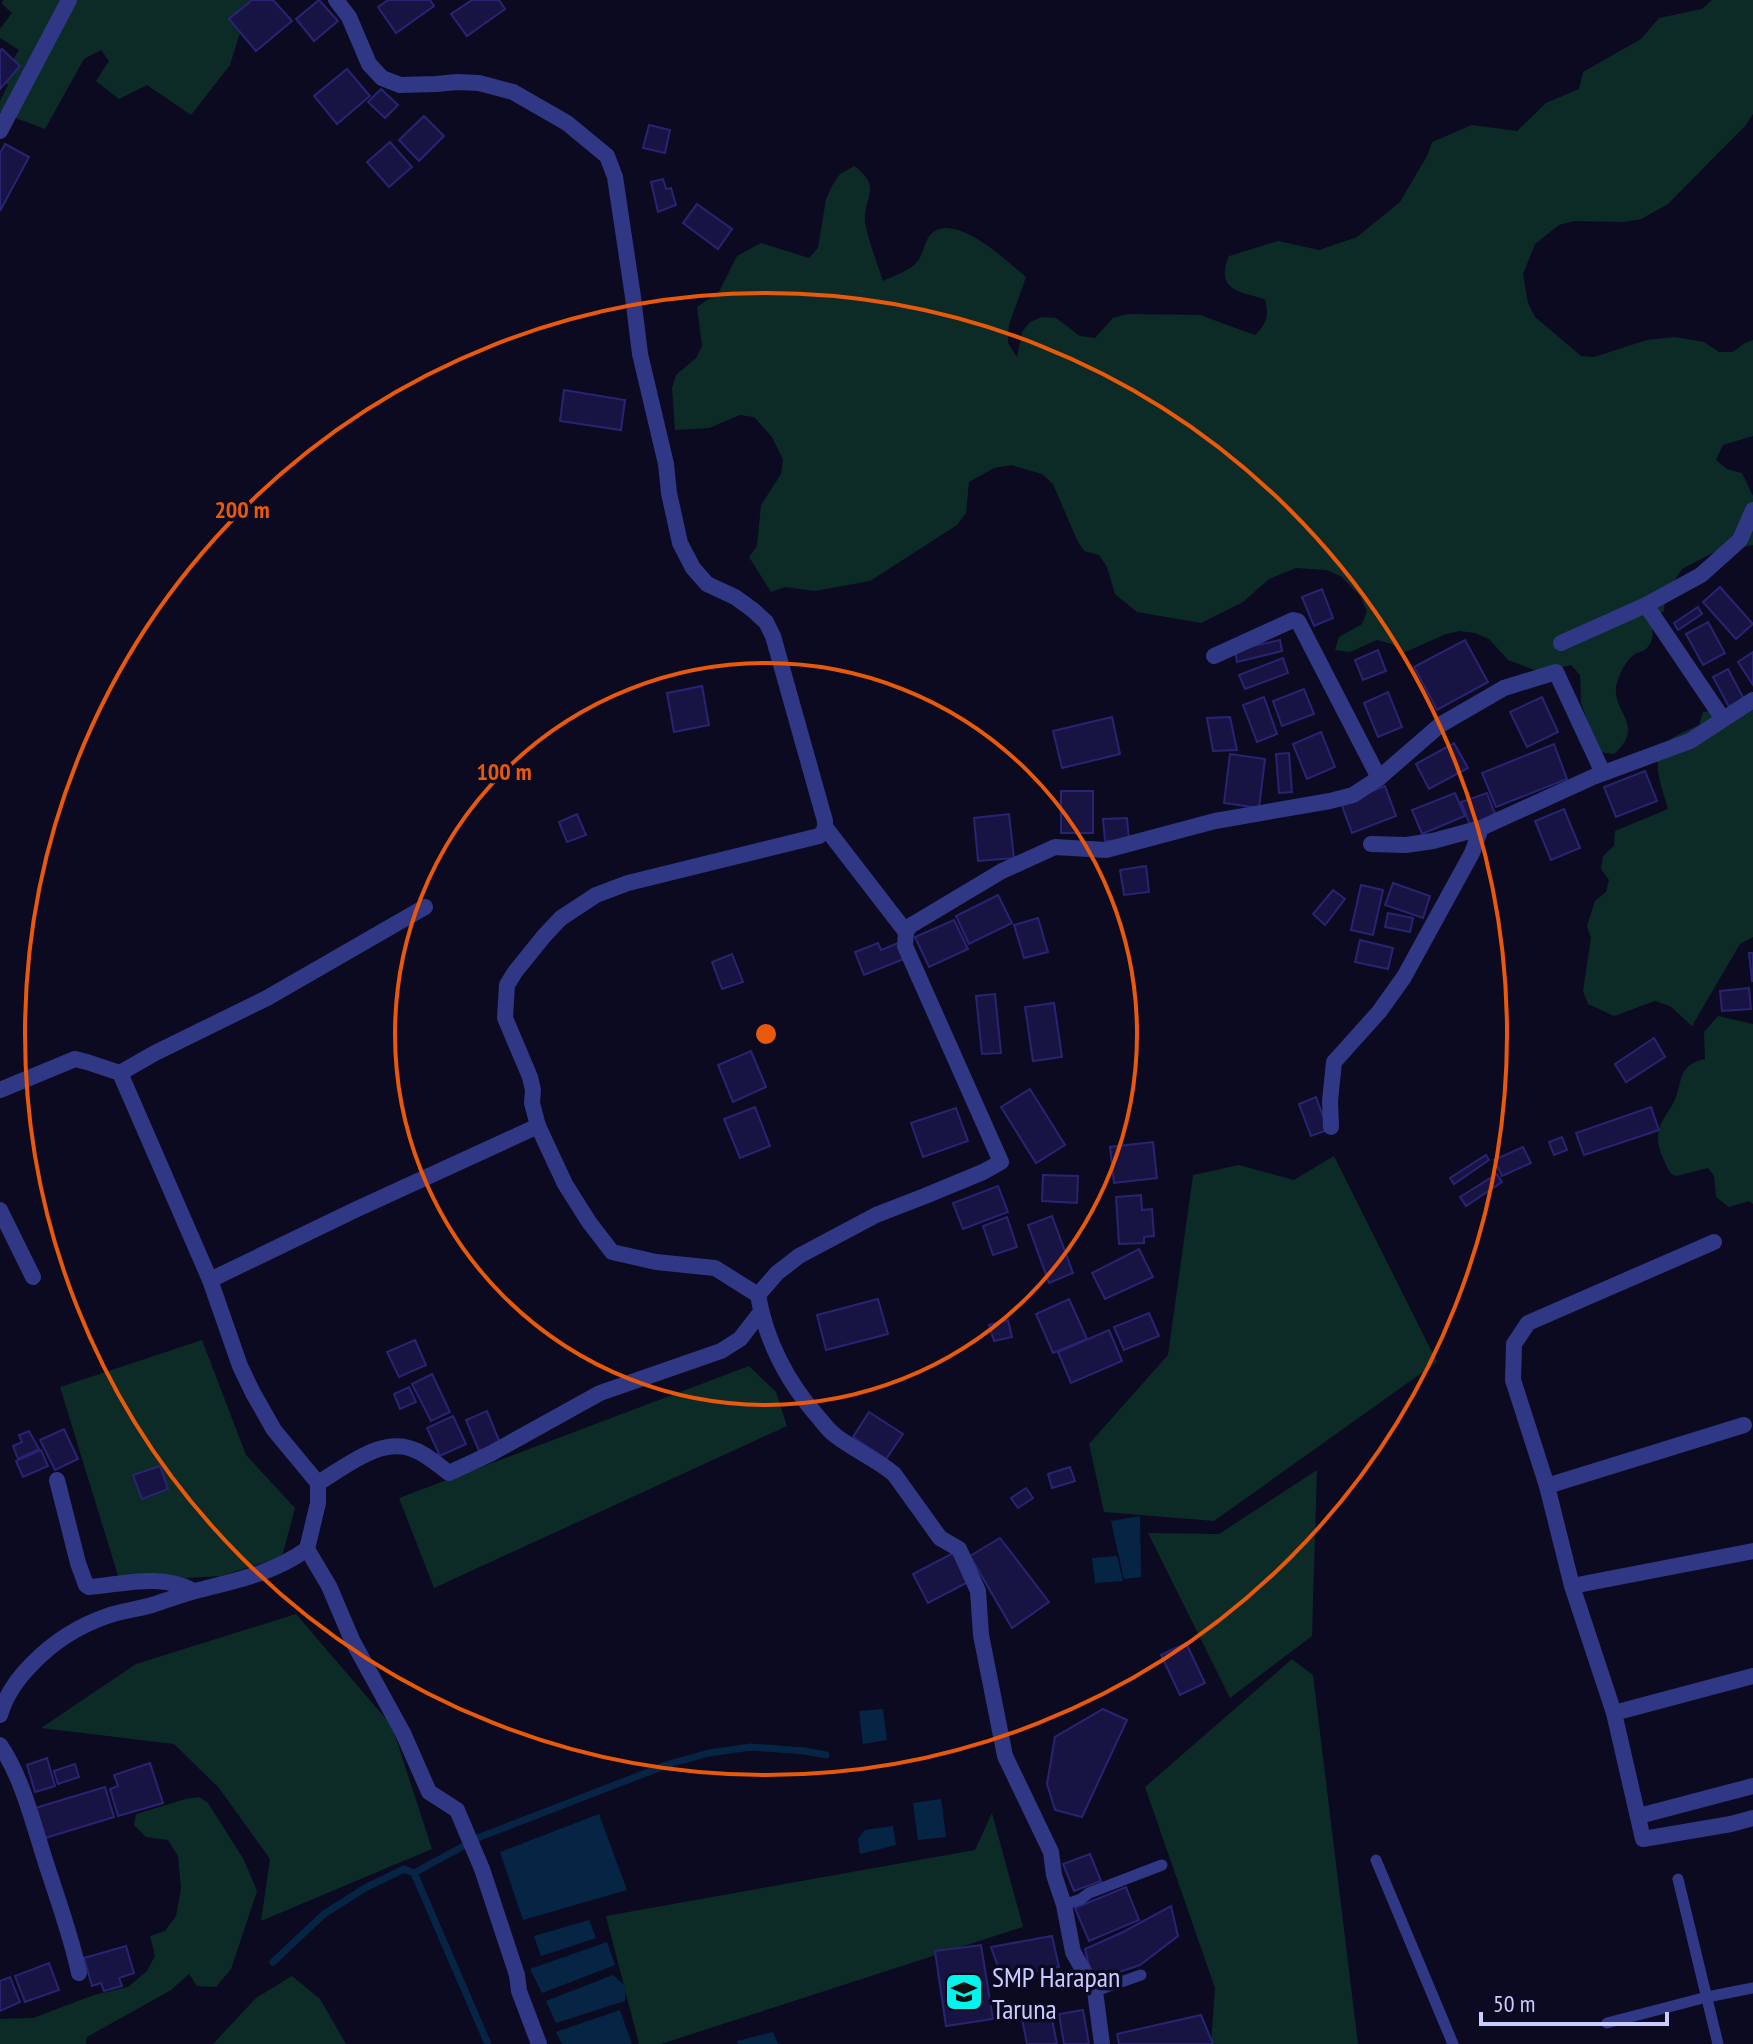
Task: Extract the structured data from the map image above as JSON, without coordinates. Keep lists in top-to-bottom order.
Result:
{
  "places": {
    "school or university": ["SMP Harapan Taruna"]
  },
  "scale_bar": "50 m",
  "rings": ["200 m", "100 m"]
}
